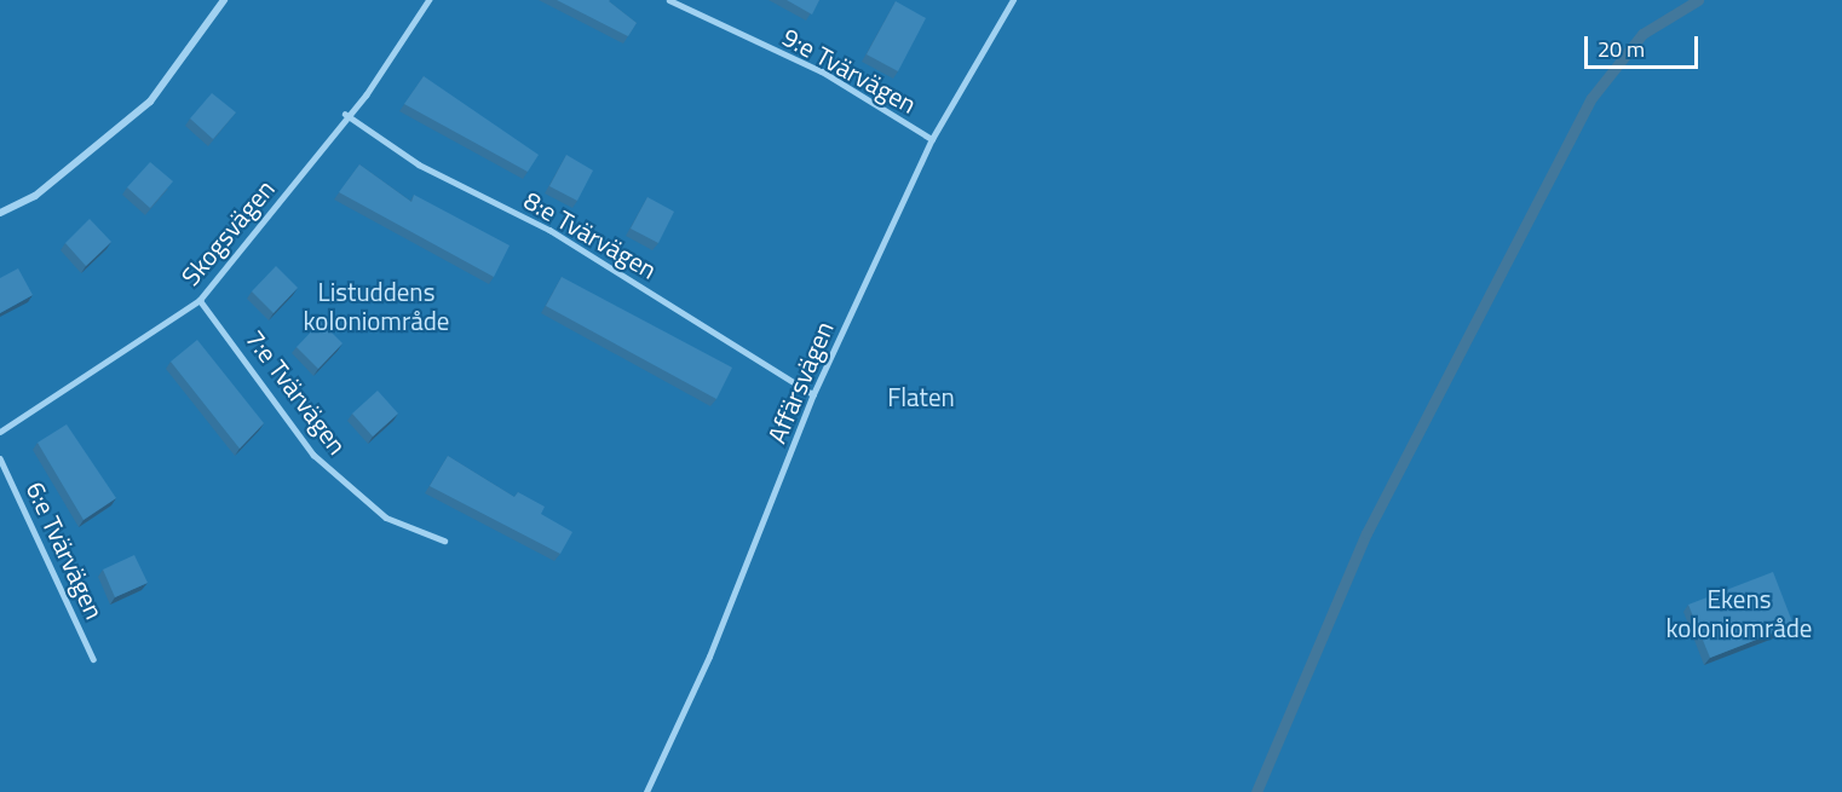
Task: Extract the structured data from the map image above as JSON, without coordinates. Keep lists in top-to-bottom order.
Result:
{
  "streets": {
    "lane": [
      "9:e Tvärvägen",
      "Skogsvägen",
      "8:e Tvärvägen",
      "Affärsvägen",
      "7:e Tvärvägen",
      "6:e Tvärvägen"
    ]
  },
  "crossings": [
    ["9:e Tvärvägen", "Affärsvägen"],
    ["Skogsvägen", "8:e Tvärvägen"],
    ["Skogsvägen", "7:e Tvärvägen"],
    ["8:e Tvärvägen", "Affärsvägen"]
  ],
  "parks": ["Listuddens koloniområde", "Flaten", "Ekens koloniområde"],
  "scale_bar": "20 m"
}
